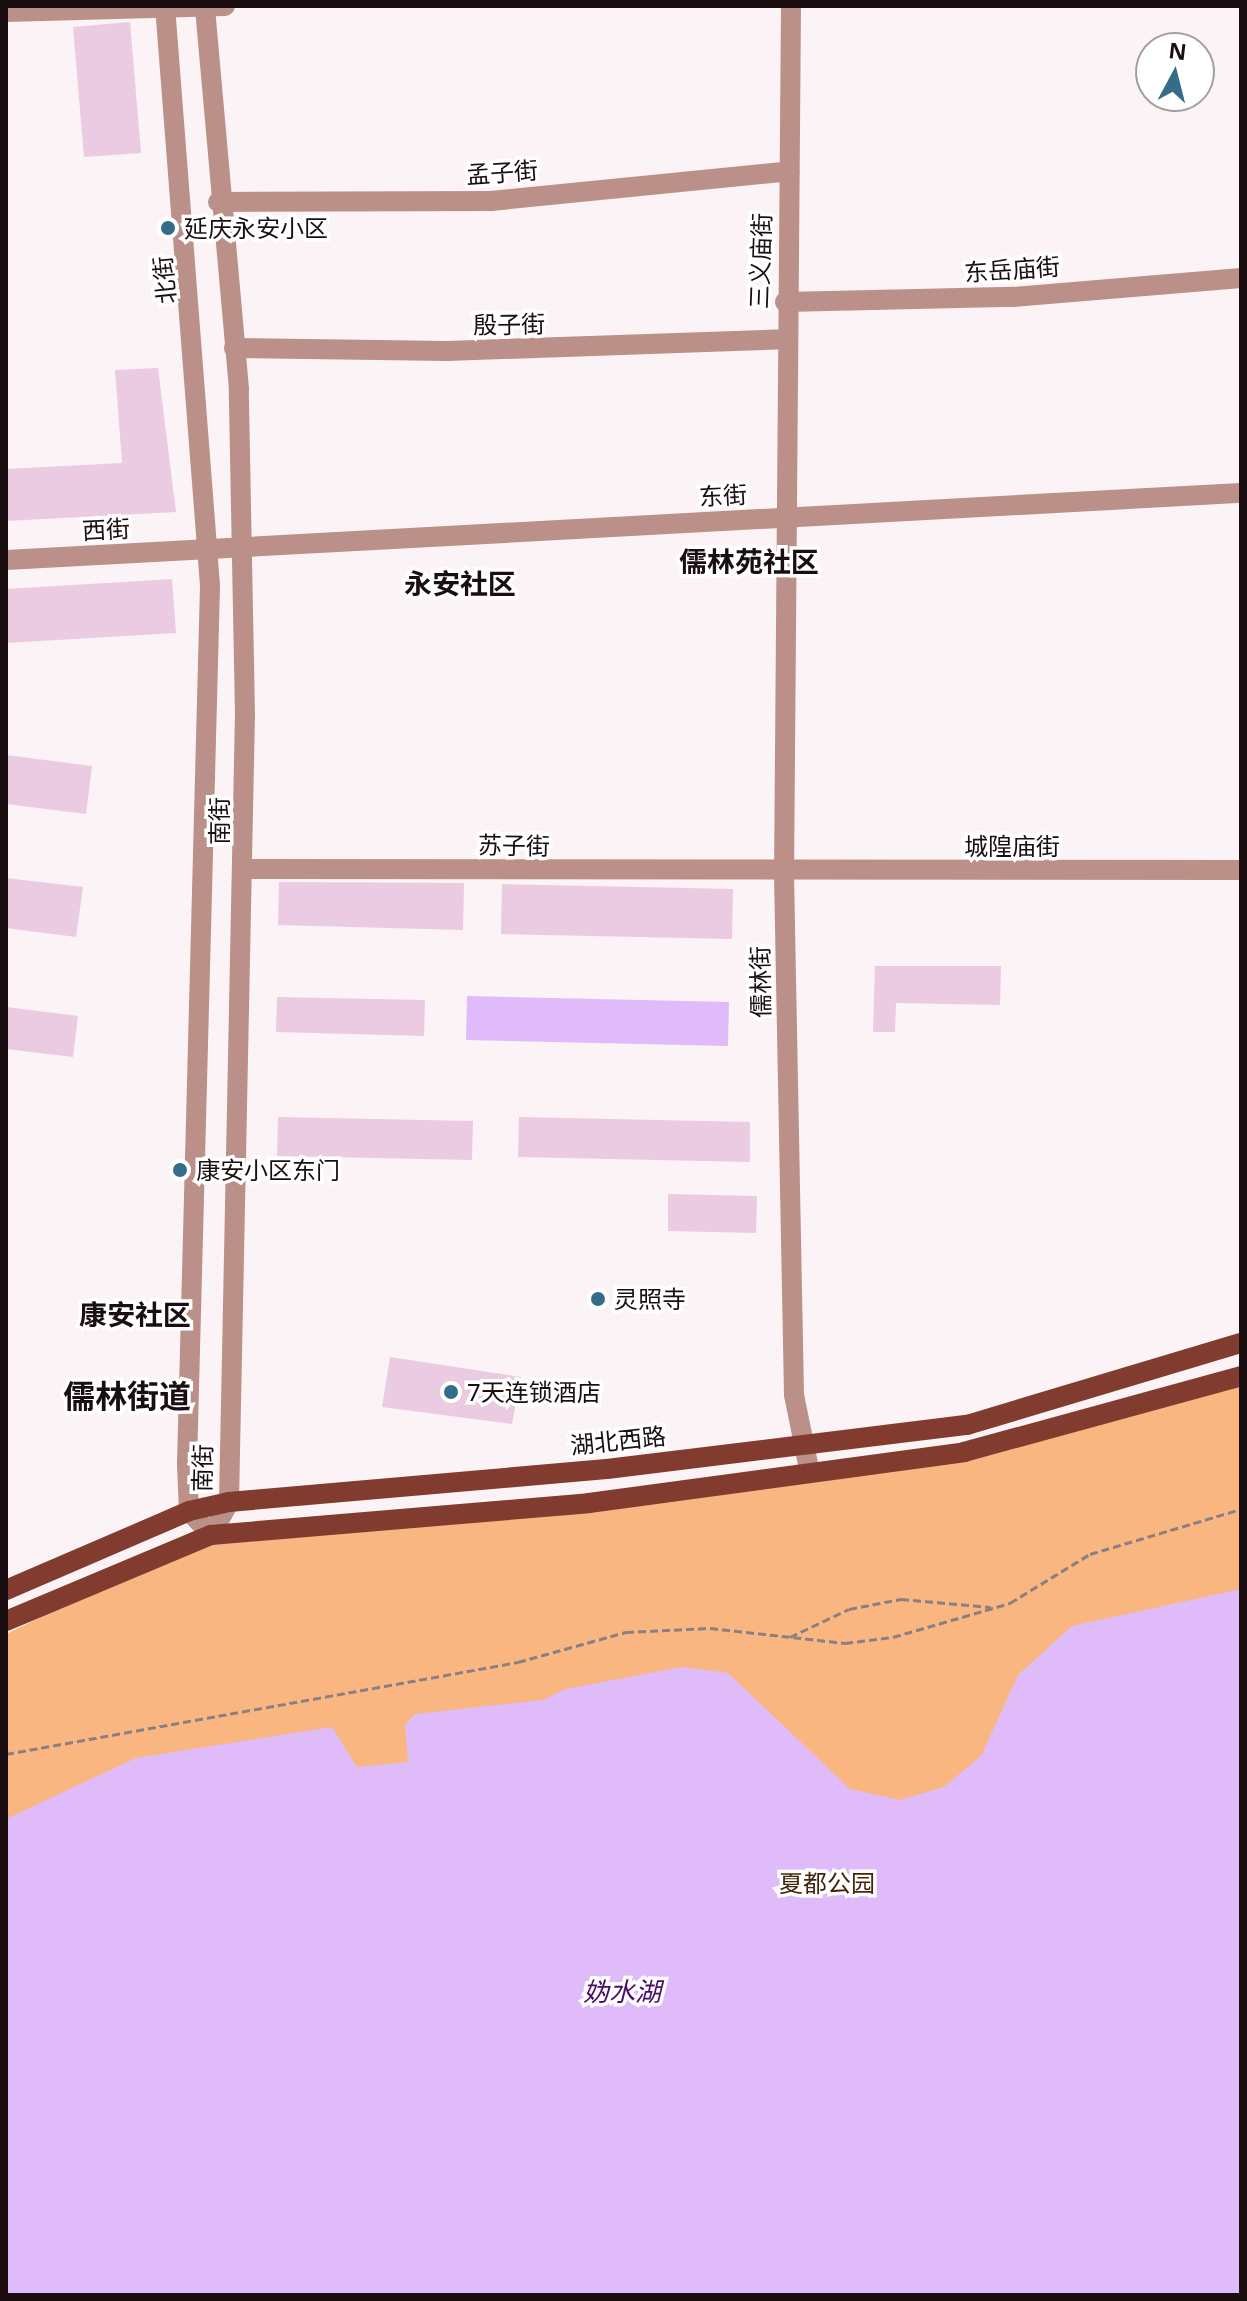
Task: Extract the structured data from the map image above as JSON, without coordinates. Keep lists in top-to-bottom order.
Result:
{
  "streets": {
    "main road": ["湖北西路"],
    "street": [
      "孟子街",
      "三义庙街",
      "东岳庙街",
      "北街",
      "殷子街",
      "东街",
      "西街",
      "南街",
      "苏子街",
      "城隍庙街",
      "儒林街"
    ]
  },
  "crossings": [
    ["孟子街", "三义庙街"],
    ["三义庙街", "东岳庙街"],
    ["三义庙街", "殷子街"],
    ["三义庙街", "东街"],
    ["三义庙街", "儒林街"],
    ["北街", "东街"],
    ["北街", "西街"],
    ["北街", "南街"],
    ["东街", "西街"],
    ["东街", "南街"],
    ["东街", "儒林街"],
    ["西街", "南街"],
    ["南街", "苏子街"],
    ["南街", "湖北西路"],
    ["苏子街", "城隍庙街"],
    ["苏子街", "儒林街"],
    ["城隍庙街", "儒林街"],
    ["儒林街", "湖北西路"]
  ],
  "districts": [
    "儒林苑社区",
    "永安社区",
    "康安社区",
    "儒林街道"
  ],
  "water": ["妫水湖"],
  "parks": ["夏都公园"],
  "places": [
    "延庆永安小区",
    "康安小区东门",
    "灵照寺",
    "7天连锁酒店"
  ],
  "north": "top"
}
